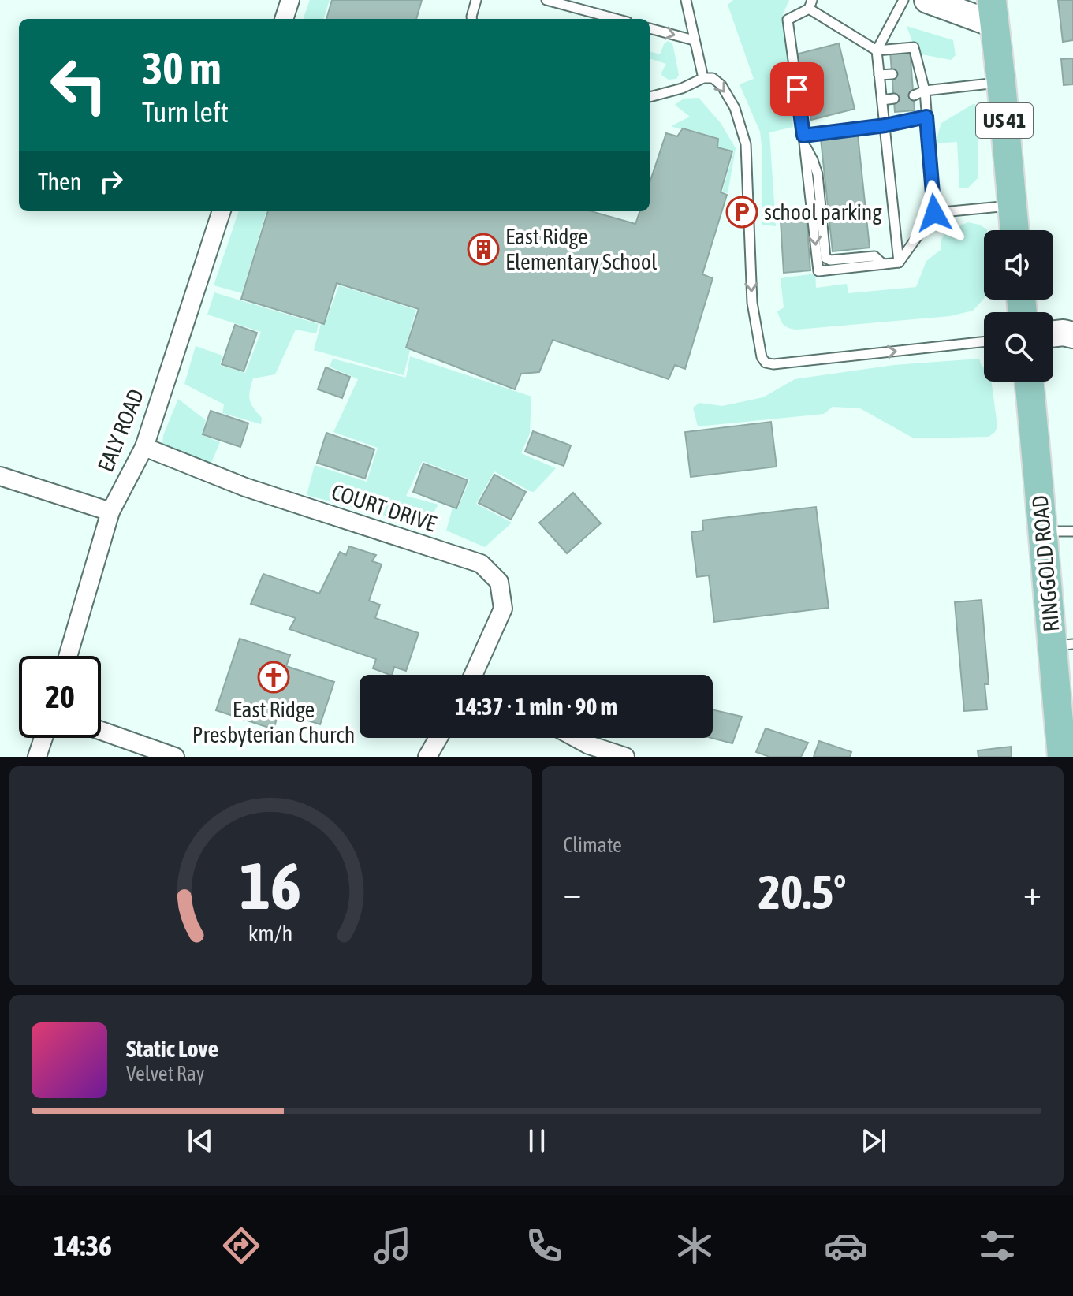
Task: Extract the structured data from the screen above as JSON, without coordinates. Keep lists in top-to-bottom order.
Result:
{
  "streets": {
    "main road": ["US 41", "RINGGOLD ROAD"],
    "street": ["EALY ROAD", "COURT DRIVE"]
  },
  "crossings": [
    ["EALY ROAD", "COURT DRIVE"]
  ],
  "places": {
    "parking": ["school parking"],
    "building": ["East Ridge Elementary School"],
    "church": ["East Ridge Presbyterian Church"]
  },
  "page": {
    "turn": ["30 m", "Turn left"],
    "then": "Then",
    "limit": "20",
    "trip": "14:37 · 1 min · 90 m",
    "tile": "Climate",
    "heat": ["−", "20.5°", "+"],
    "song": ["Static Love", "Velvet Ray"],
    "tabs": "14:36",
    "gauge": ["16", "km/h"]
  }
}
